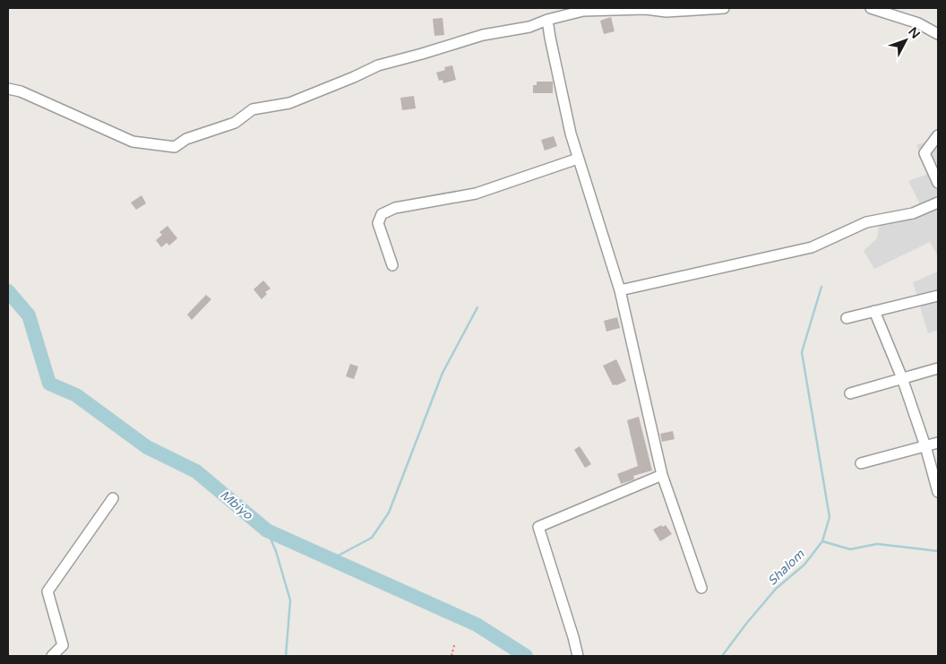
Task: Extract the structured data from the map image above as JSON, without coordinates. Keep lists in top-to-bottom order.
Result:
{
  "water": ["Mbiyo", "Shalom"],
  "north": "top right"
}
